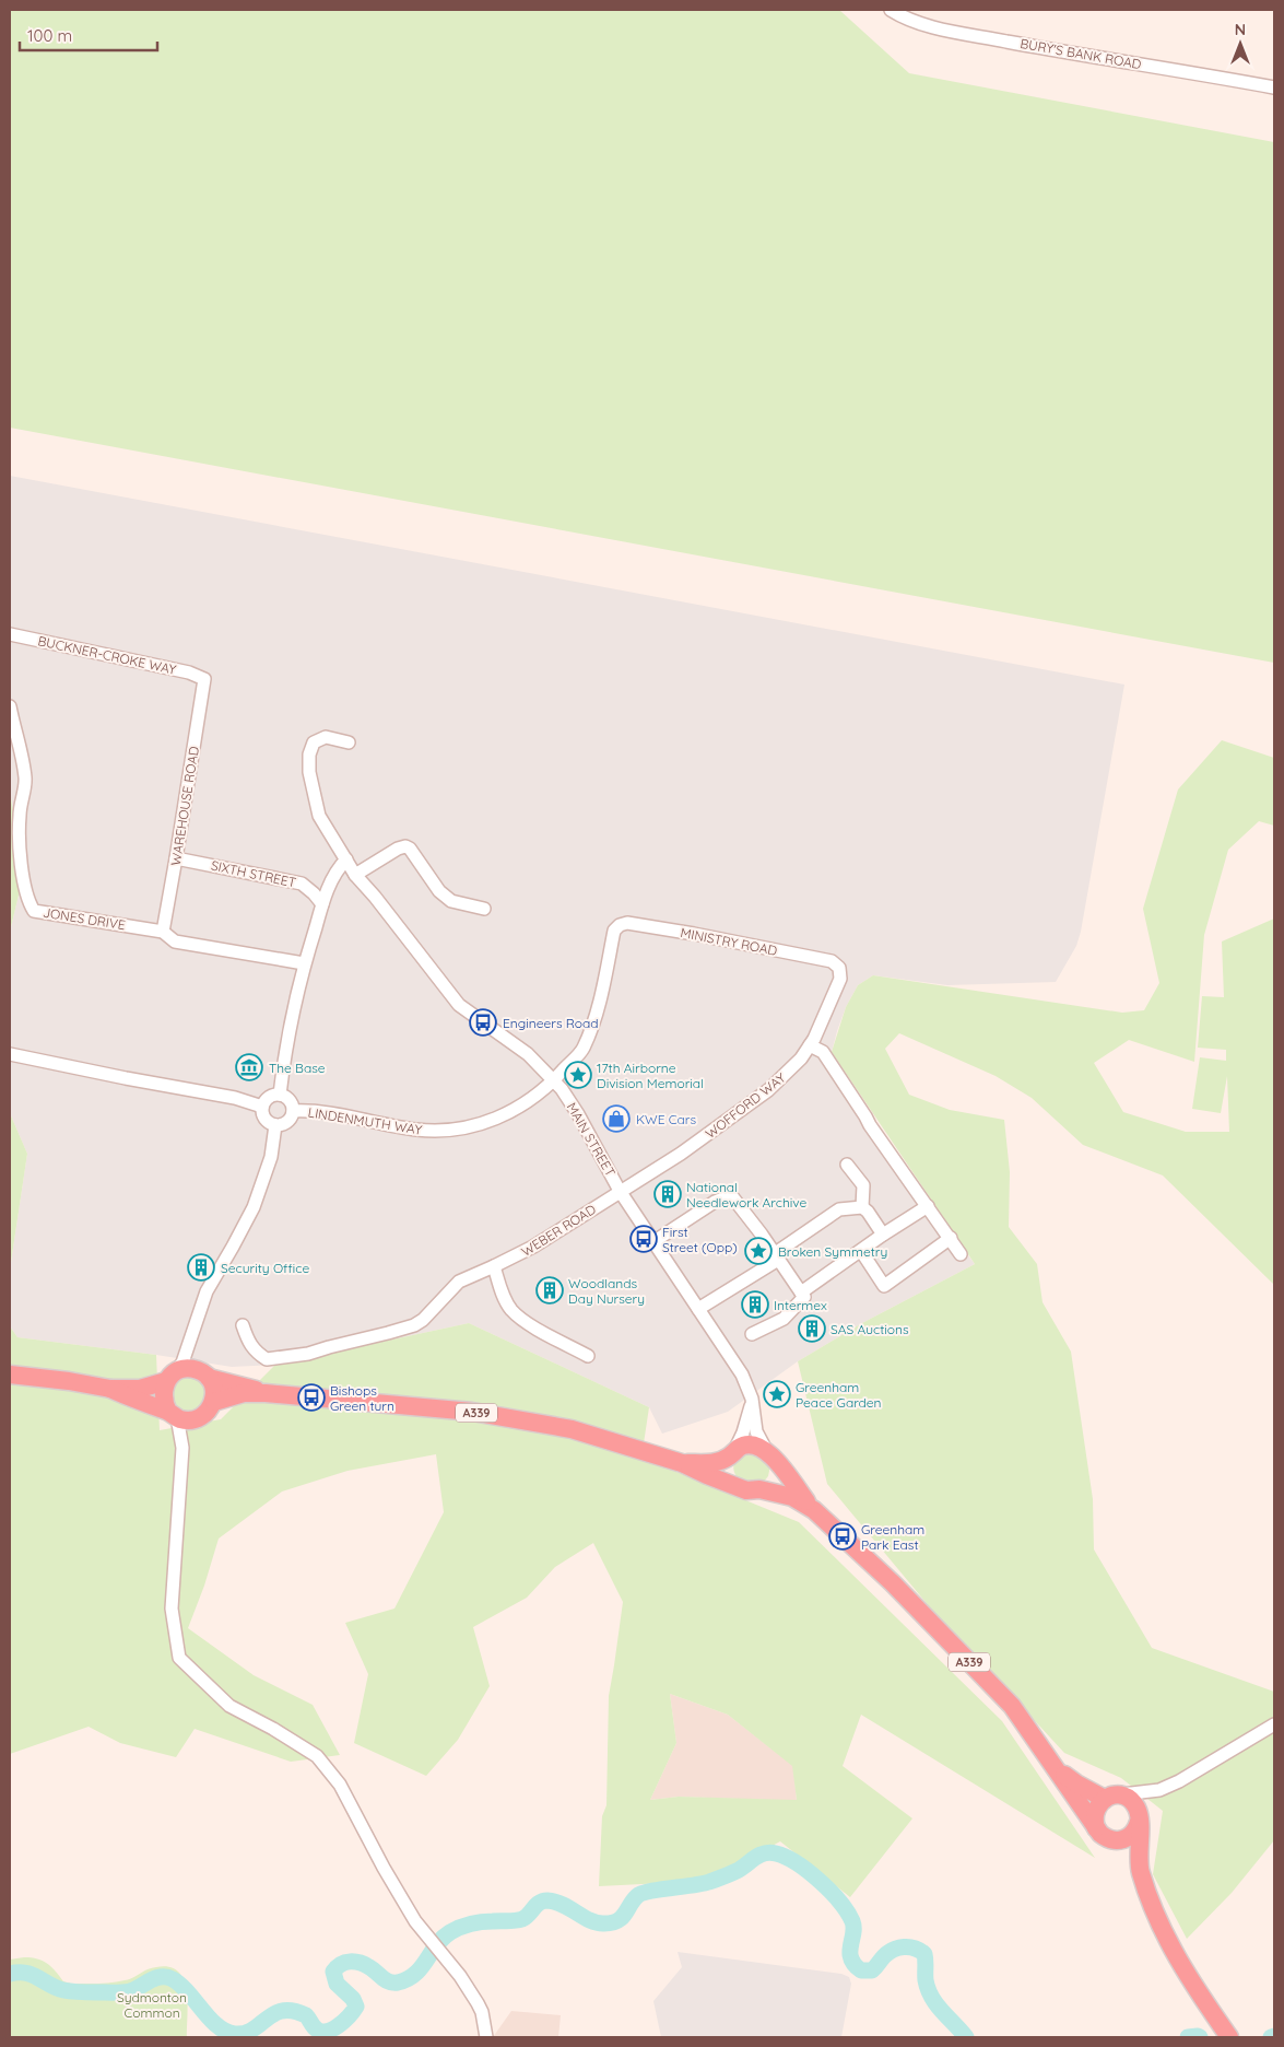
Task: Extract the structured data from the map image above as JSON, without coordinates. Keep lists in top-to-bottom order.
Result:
{
  "streets": {
    "highway": ["A339"],
    "street": [
      "BURY'S BANK ROAD",
      "BUCKNER-CROKE WAY",
      "WAREHOUSE ROAD",
      "SIXTH STREET",
      "JONES DRIVE",
      "MINISTRY ROAD",
      "WOFFORD WAY",
      "LINDENMUTH WAY",
      "MAIN STREET",
      "WEBER ROAD"
    ]
  },
  "crossings": [
    ["BUCKNER-CROKE WAY", "WAREHOUSE ROAD"],
    ["WAREHOUSE ROAD", "SIXTH STREET"],
    ["WAREHOUSE ROAD", "JONES DRIVE"],
    ["MINISTRY ROAD", "WOFFORD WAY"],
    ["MINISTRY ROAD", "LINDENMUTH WAY"],
    ["WOFFORD WAY", "MAIN STREET"],
    ["WOFFORD WAY", "WEBER ROAD"],
    ["LINDENMUTH WAY", "MAIN STREET"],
    ["MAIN STREET", "WEBER ROAD"],
    ["MAIN STREET", "A339"]
  ],
  "parks": ["Sydmonton Common"],
  "places": {
    "bus stop": [
      "Engineers Road",
      "First Street (Opp)",
      "Bishops Green turn",
      "Greenham Park East"
    ],
    "museum": ["The Base"],
    "place": ["17th Airborne Division Memorial", "Broken Symmetry", "Greenham Peace Garden"],
    "shop": ["KWE Cars"],
    "building": [
      "National Needlework Archive",
      "Security Office",
      "Woodlands Day Nursery",
      "Intermex",
      "SAS Auctions"
    ]
  },
  "scale_bar": "100 m",
  "north": "top"
}
